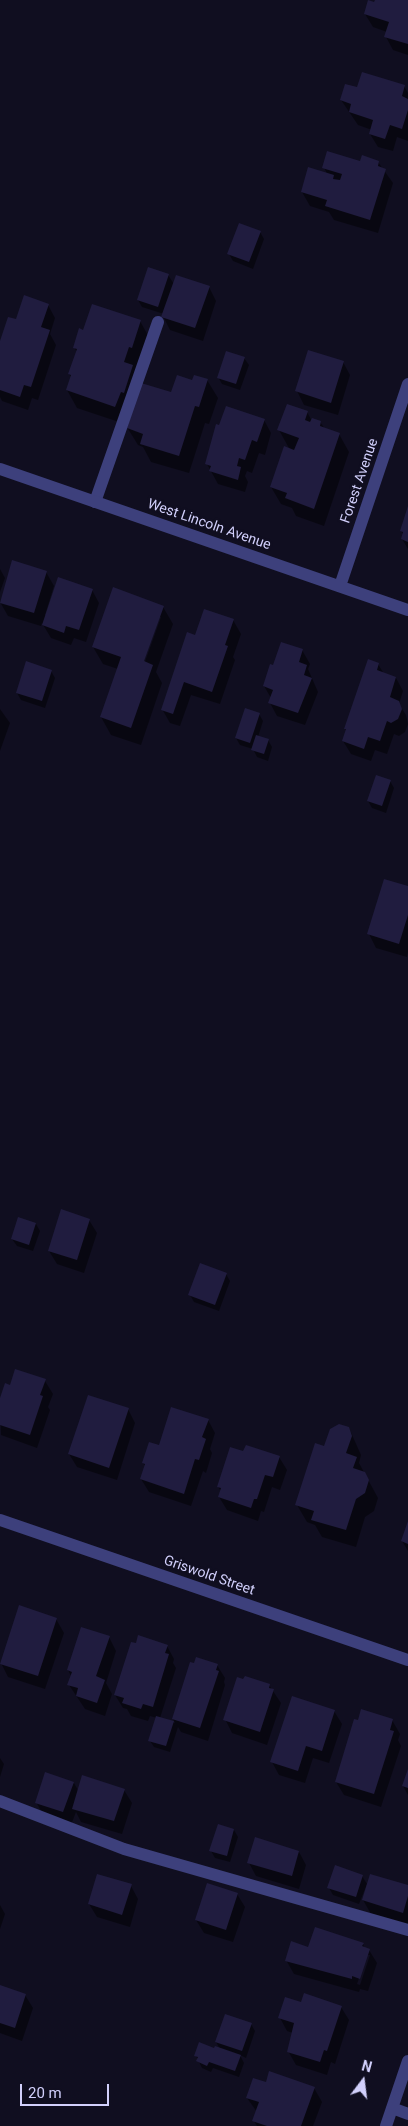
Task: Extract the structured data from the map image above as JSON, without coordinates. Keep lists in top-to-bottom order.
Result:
{
  "streets": {
    "street": ["Forest Avenue", "West Lincoln Avenue", "Griswold Street"]
  },
  "crossings": [
    ["Forest Avenue", "West Lincoln Avenue"]
  ],
  "scale_bar": "20 m",
  "north": "top"
}
